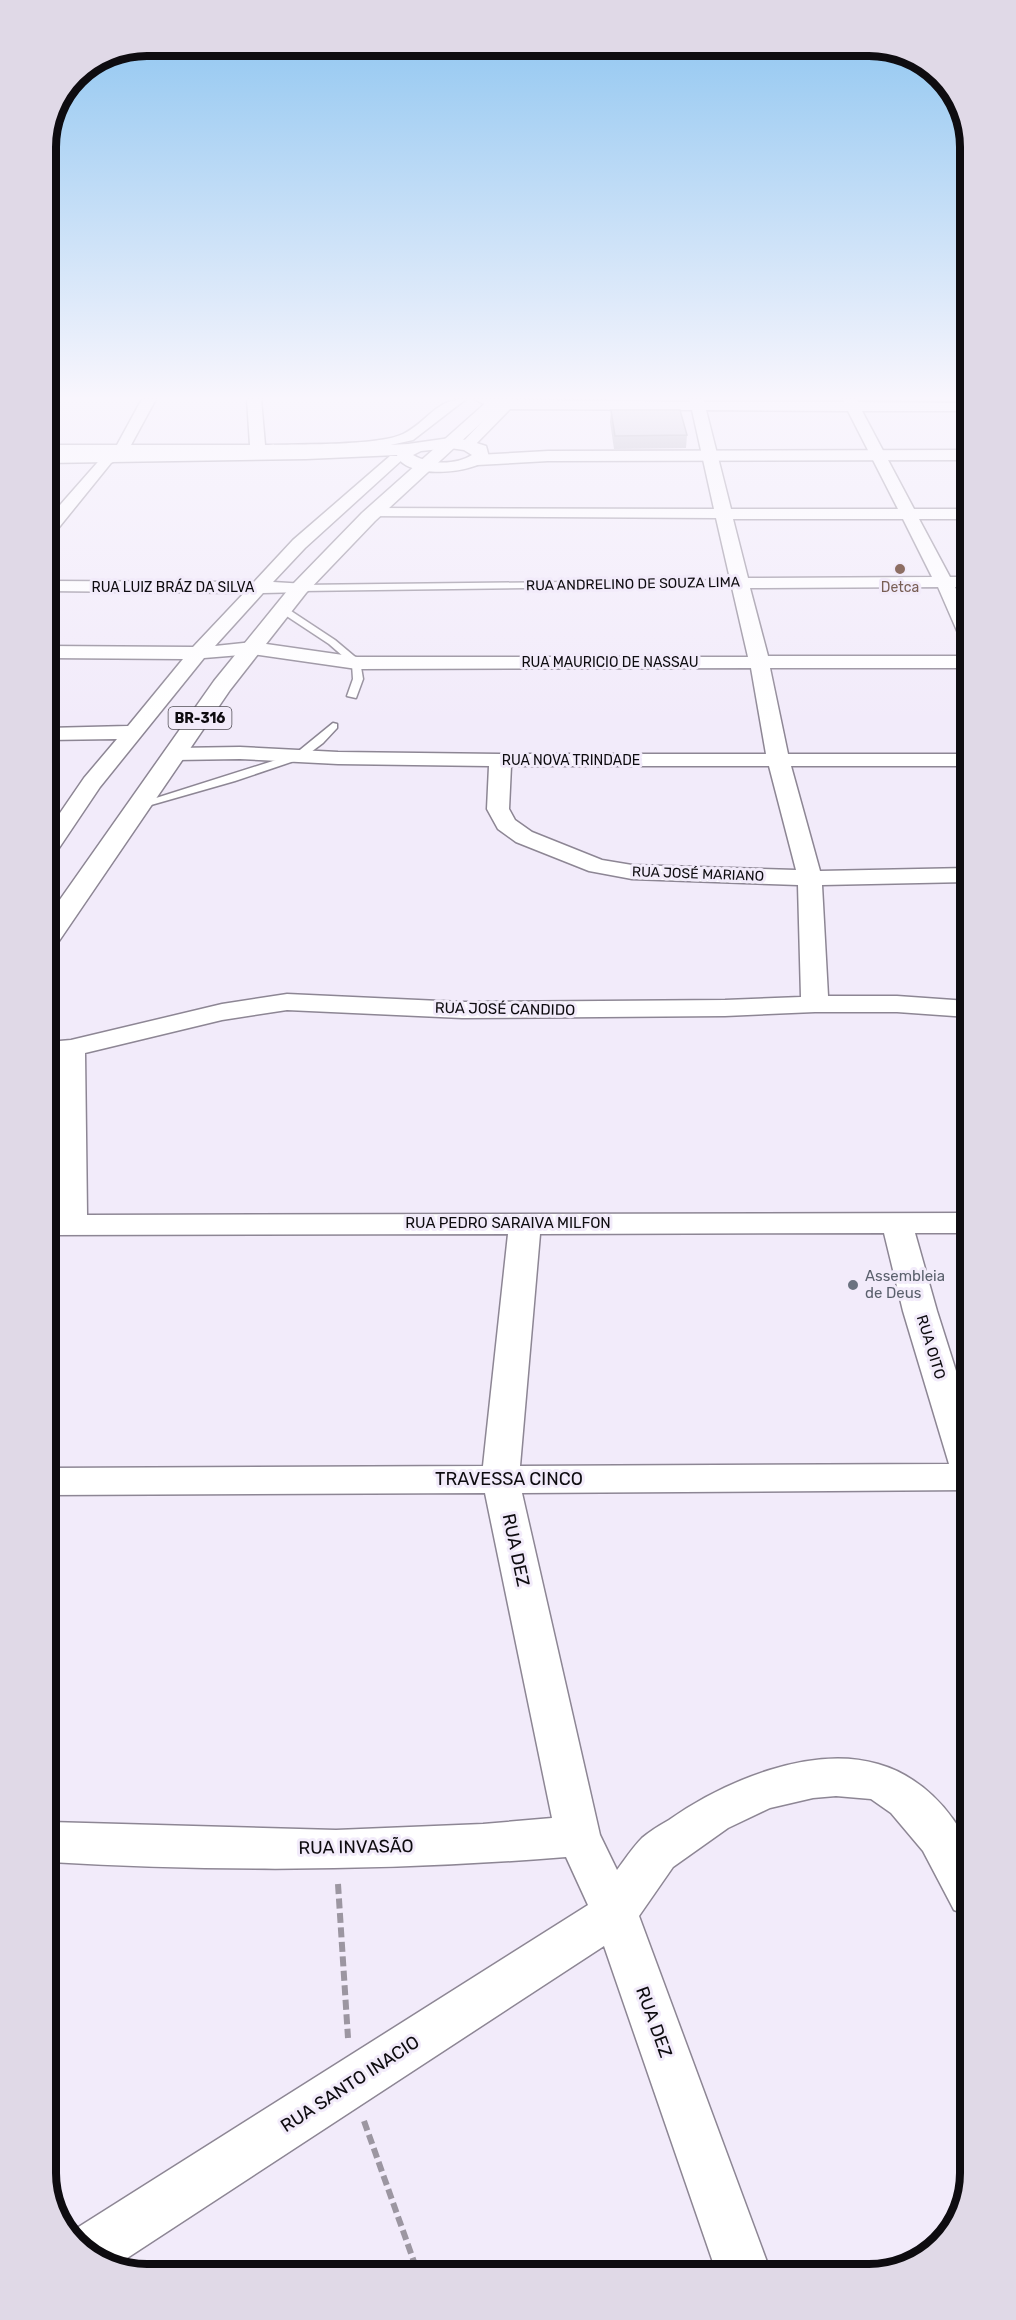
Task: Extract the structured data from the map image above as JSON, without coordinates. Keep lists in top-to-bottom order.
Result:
{
  "streets": {
    "main road": ["BR-316"],
    "street": [
      "RUA ANDRELINO DE SOUZA LIMA",
      "RUA LUIZ BRÁZ DA SILVA",
      "RUA MAURICIO DE NASSAU",
      "RUA NOVA TRINDADE",
      "RUA JOSÉ MARIANO",
      "RUA JOSÉ CANDIDO",
      "RUA PEDRO SARAIVA MILFON",
      "RUA OITO",
      "TRAVESSA CINCO",
      "RUA DEZ",
      "RUA INVASÃO",
      "RUA SANTO INACIO"
    ]
  },
  "crossings": [
    ["RUA ANDRELINO DE SOUZA LIMA", "RUA LUIZ BRÁZ DA SILVA"],
    ["RUA ANDRELINO DE SOUZA LIMA", "BR-316"],
    ["RUA LUIZ BRÁZ DA SILVA", "BR-316"],
    ["RUA MAURICIO DE NASSAU", "BR-316"],
    ["BR-316", "RUA NOVA TRINDADE"],
    ["RUA NOVA TRINDADE", "RUA JOSÉ MARIANO"],
    ["RUA PEDRO SARAIVA MILFON", "RUA OITO"],
    ["RUA PEDRO SARAIVA MILFON", "RUA DEZ"],
    ["TRAVESSA CINCO", "RUA DEZ"],
    ["RUA DEZ", "RUA INVASÃO"],
    ["RUA DEZ", "RUA SANTO INACIO"]
  ],
  "places": ["Detca", "Assembleia de Deus"]
}
